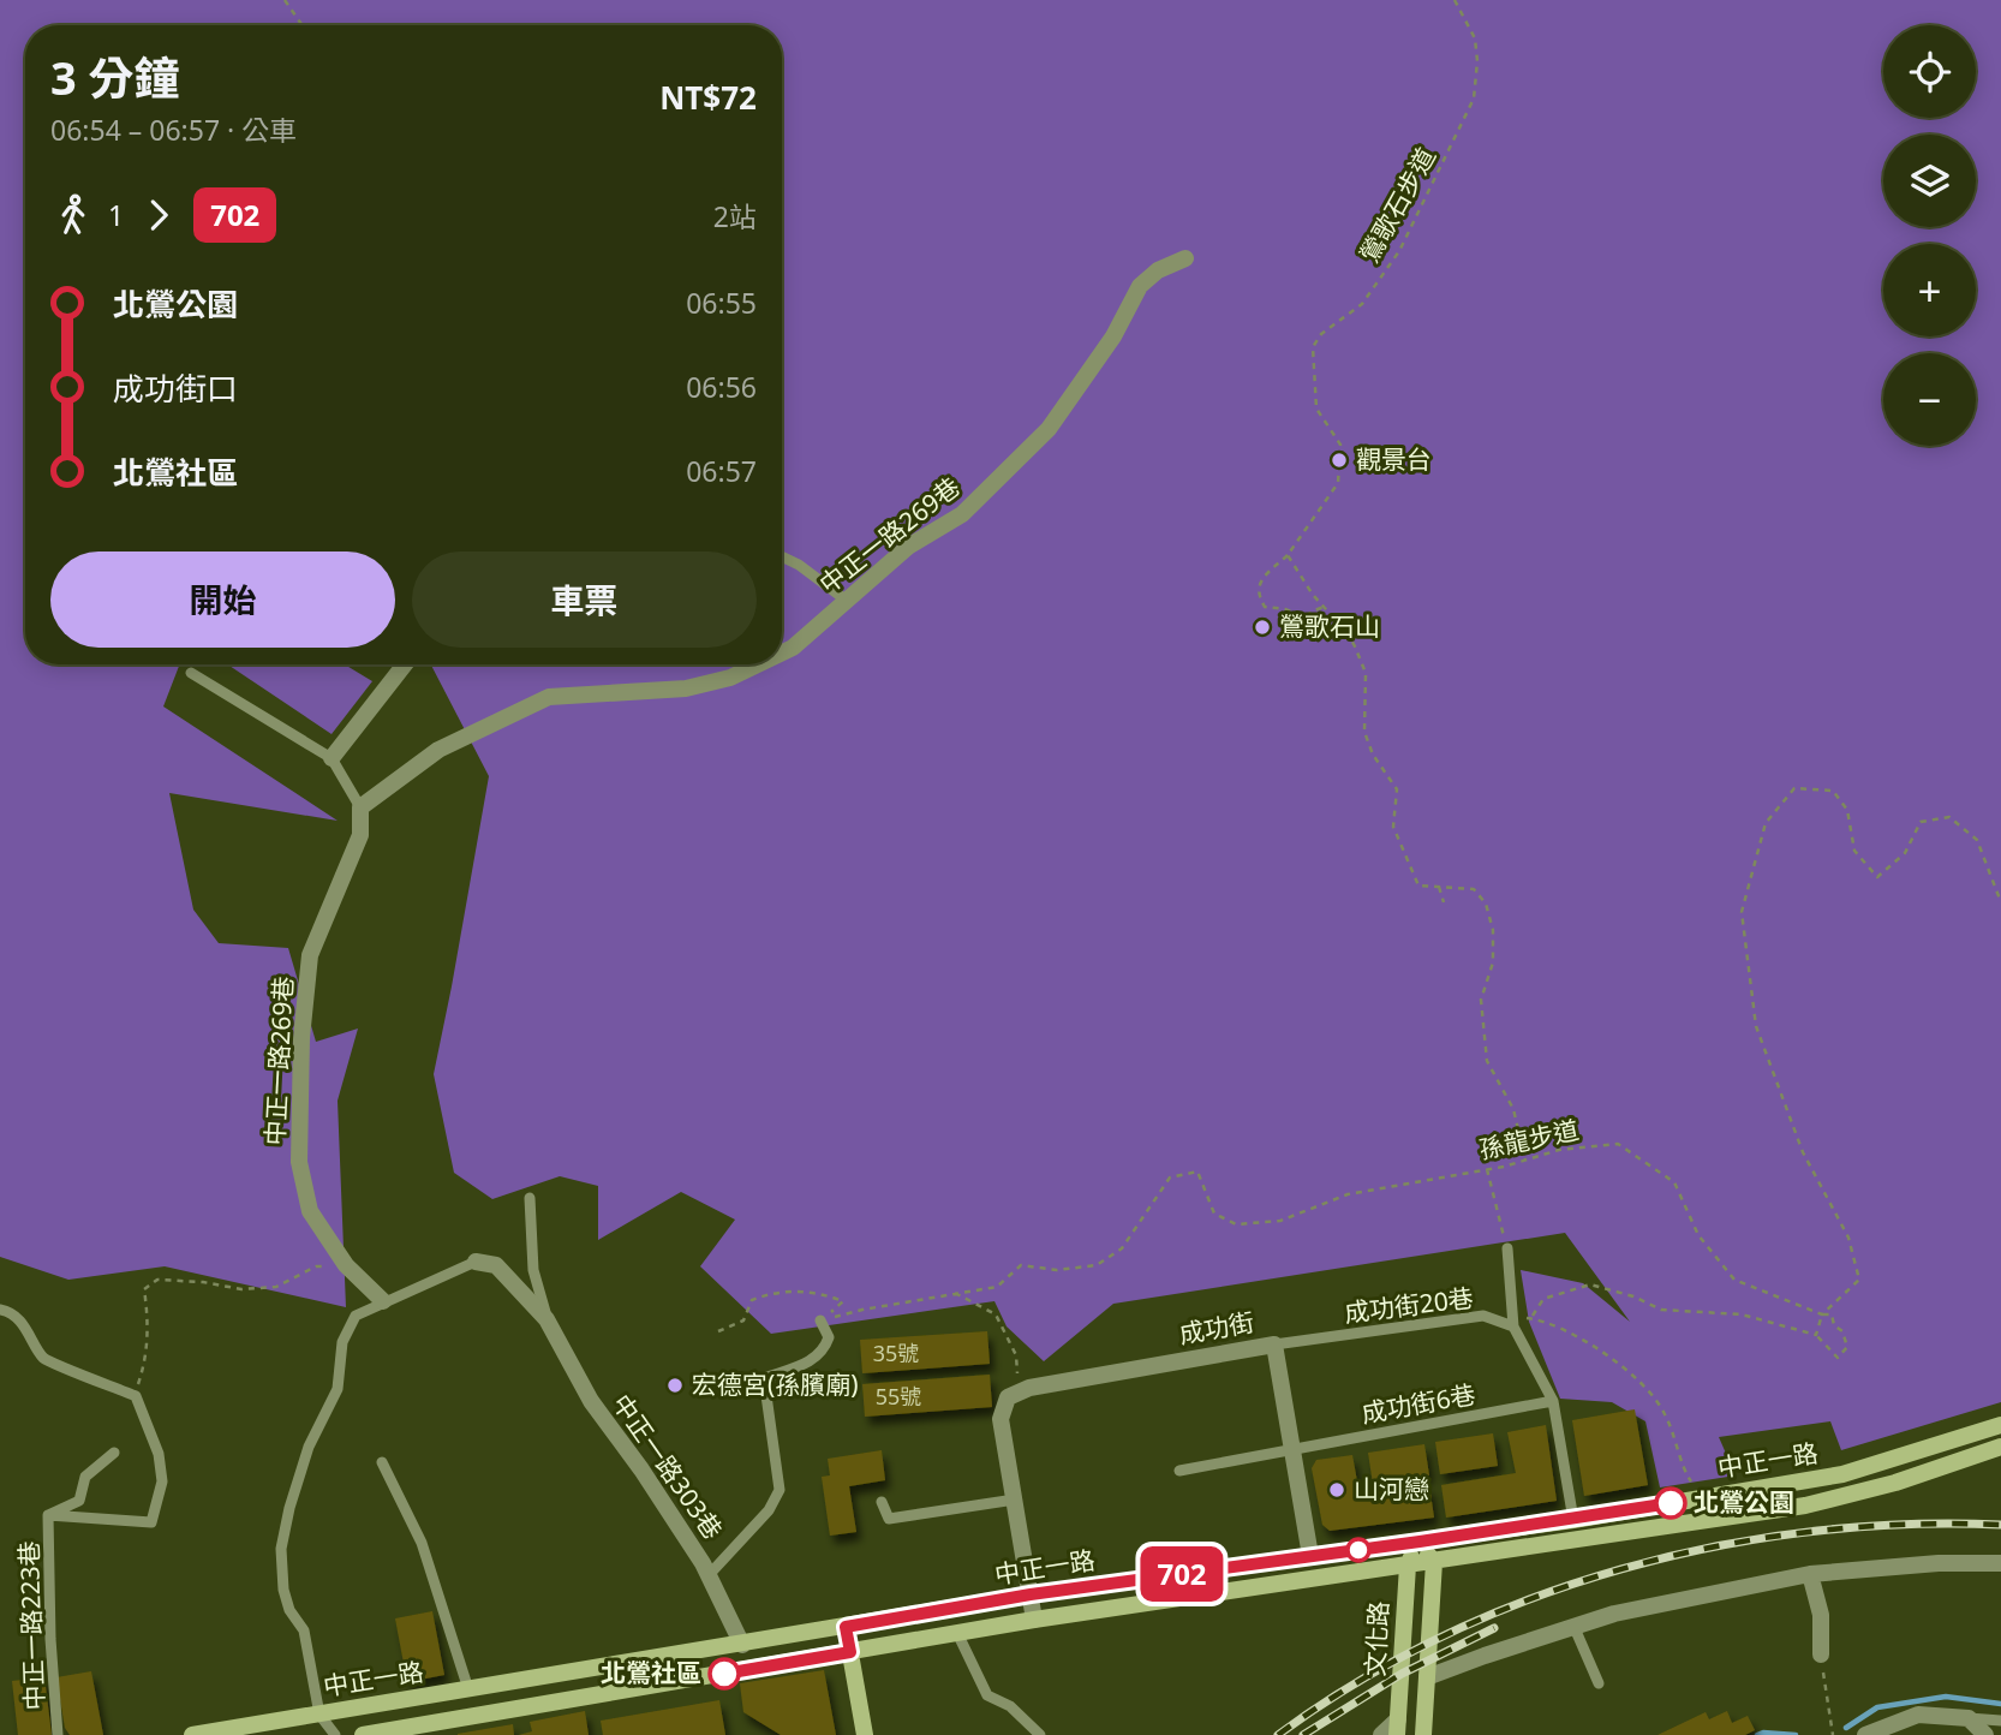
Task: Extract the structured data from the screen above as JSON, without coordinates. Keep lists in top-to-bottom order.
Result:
{
  "streets": {
    "main road": ["中正一路", "文化路"],
    "street": ["中正一路269巷", "成功街", "中正一路303巷"],
    "lane": ["成功街20巷", "成功街6巷", "中正一路223巷"],
    "path": ["鶯歌石步道", "孫龍步道"]
  },
  "crossings": [
    ["成功街20巷", "成功街"],
    ["成功街", "成功街6巷"],
    ["成功街", "中正一路"],
    ["中正一路", "中正一路303巷"],
    ["中正一路", "文化路"]
  ],
  "places": [
    "觀景台",
    "鶯歌石山",
    "宏德宮(孫臏廟)",
    "山河戀",
    "北鶯公園",
    "北鶯社區"
  ],
  "lines": ["bus line 702"],
  "house_numbers": ["35號", "55號"],
  "page": {
    "on_map": "702",
    "map_buttons": ["+", "−"],
    "heading": ["3 分鐘", "06:54 – 06:57 · 公車", "NT$72"],
    "legs": ["1", "702", "2站"],
    "list": [
      {
        "name": "北鶯公園",
        "value": "06:55"
      },
      {
        "name": "成功街口",
        "value": "06:56"
      },
      {
        "name": "北鶯社區",
        "value": "06:57"
      }
    ],
    "buttons": ["開始", "車票"]
  }
}
